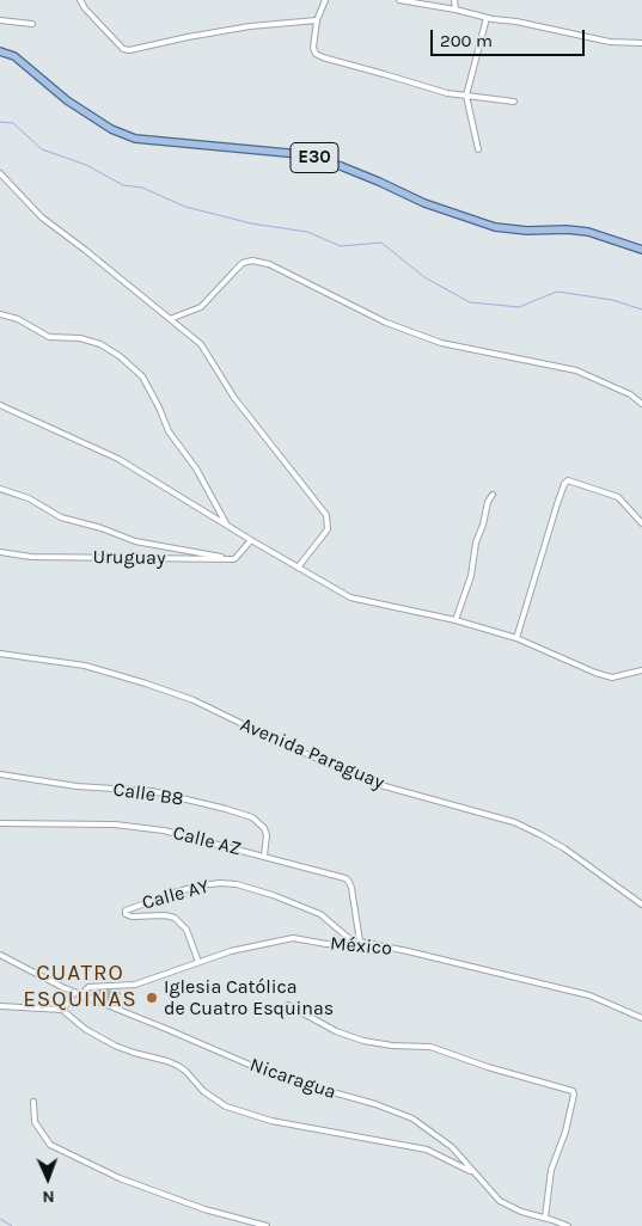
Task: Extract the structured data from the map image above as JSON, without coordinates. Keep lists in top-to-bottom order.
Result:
{
  "streets": {
    "main road": ["E30"],
    "street": [
      "Uruguay",
      "Avenida Paraguay",
      "Calle B8",
      "Calle AZ",
      "Calle AY",
      "México",
      "Nicaragua"
    ]
  },
  "crossings": [
    ["Calle B8", "Calle AZ"],
    ["Calle AZ", "México"],
    ["Calle AY", "México"],
    ["México", "Nicaragua"]
  ],
  "districts": ["CUATRO ESQUINAS"],
  "places": ["Iglesia Católica de Cuatro Esquinas"],
  "scale_bar": "200 m",
  "north": "bottom"
}
